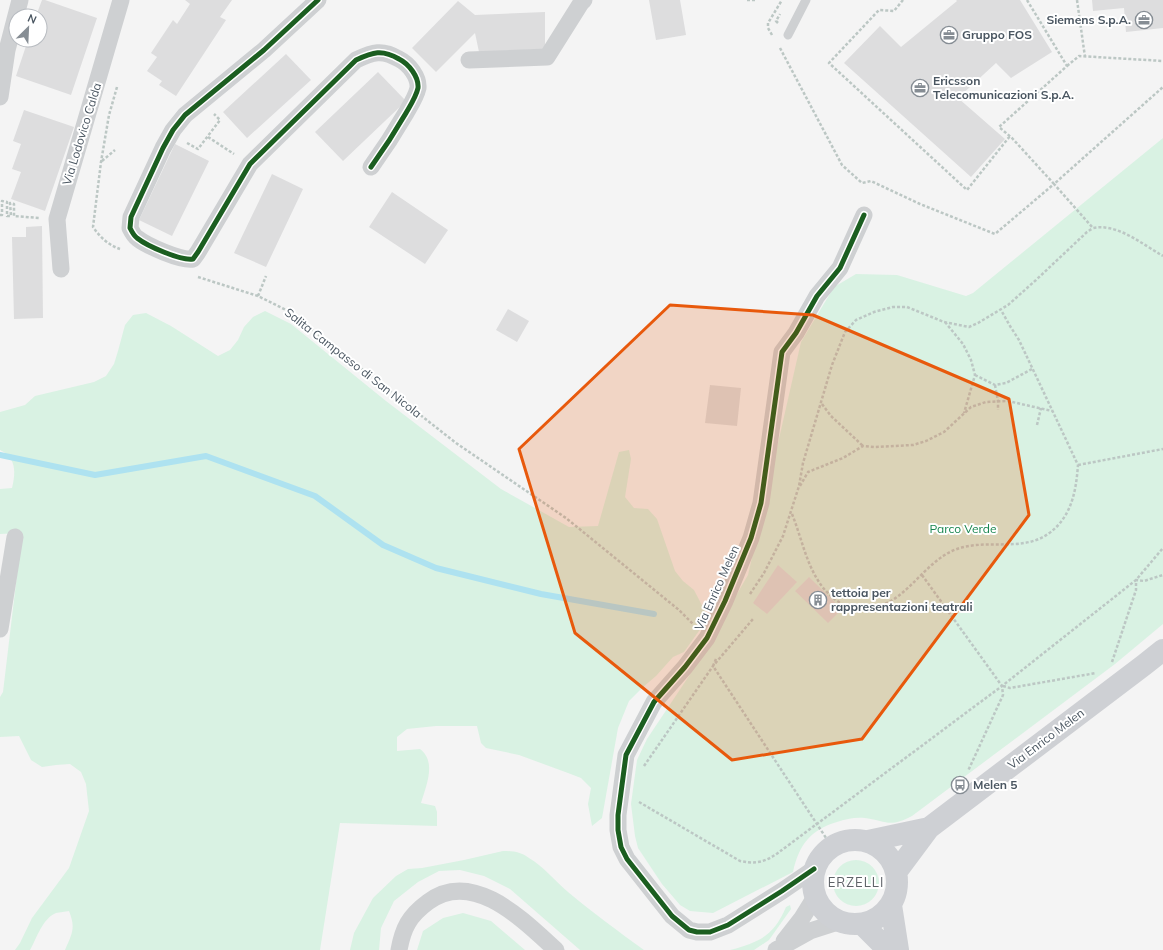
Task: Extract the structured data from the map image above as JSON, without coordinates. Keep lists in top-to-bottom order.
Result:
{
  "streets": {
    "street": ["Via Lodovico Calda", "Via Enrico Melen"],
    "path": ["Salita Campasso di San Nicola"]
  },
  "districts": ["ERZELLI"],
  "parks": ["Parco Verde"],
  "places": {
    "office": ["Siemens S.p.A.", "Gruppo FOS", "Ericsson Telecomunicazioni S.p.A."],
    "building": ["tettoia per rappresentazioni teatrali"],
    "bus stop": ["Melen 5"]
  },
  "north": "top right"
}
